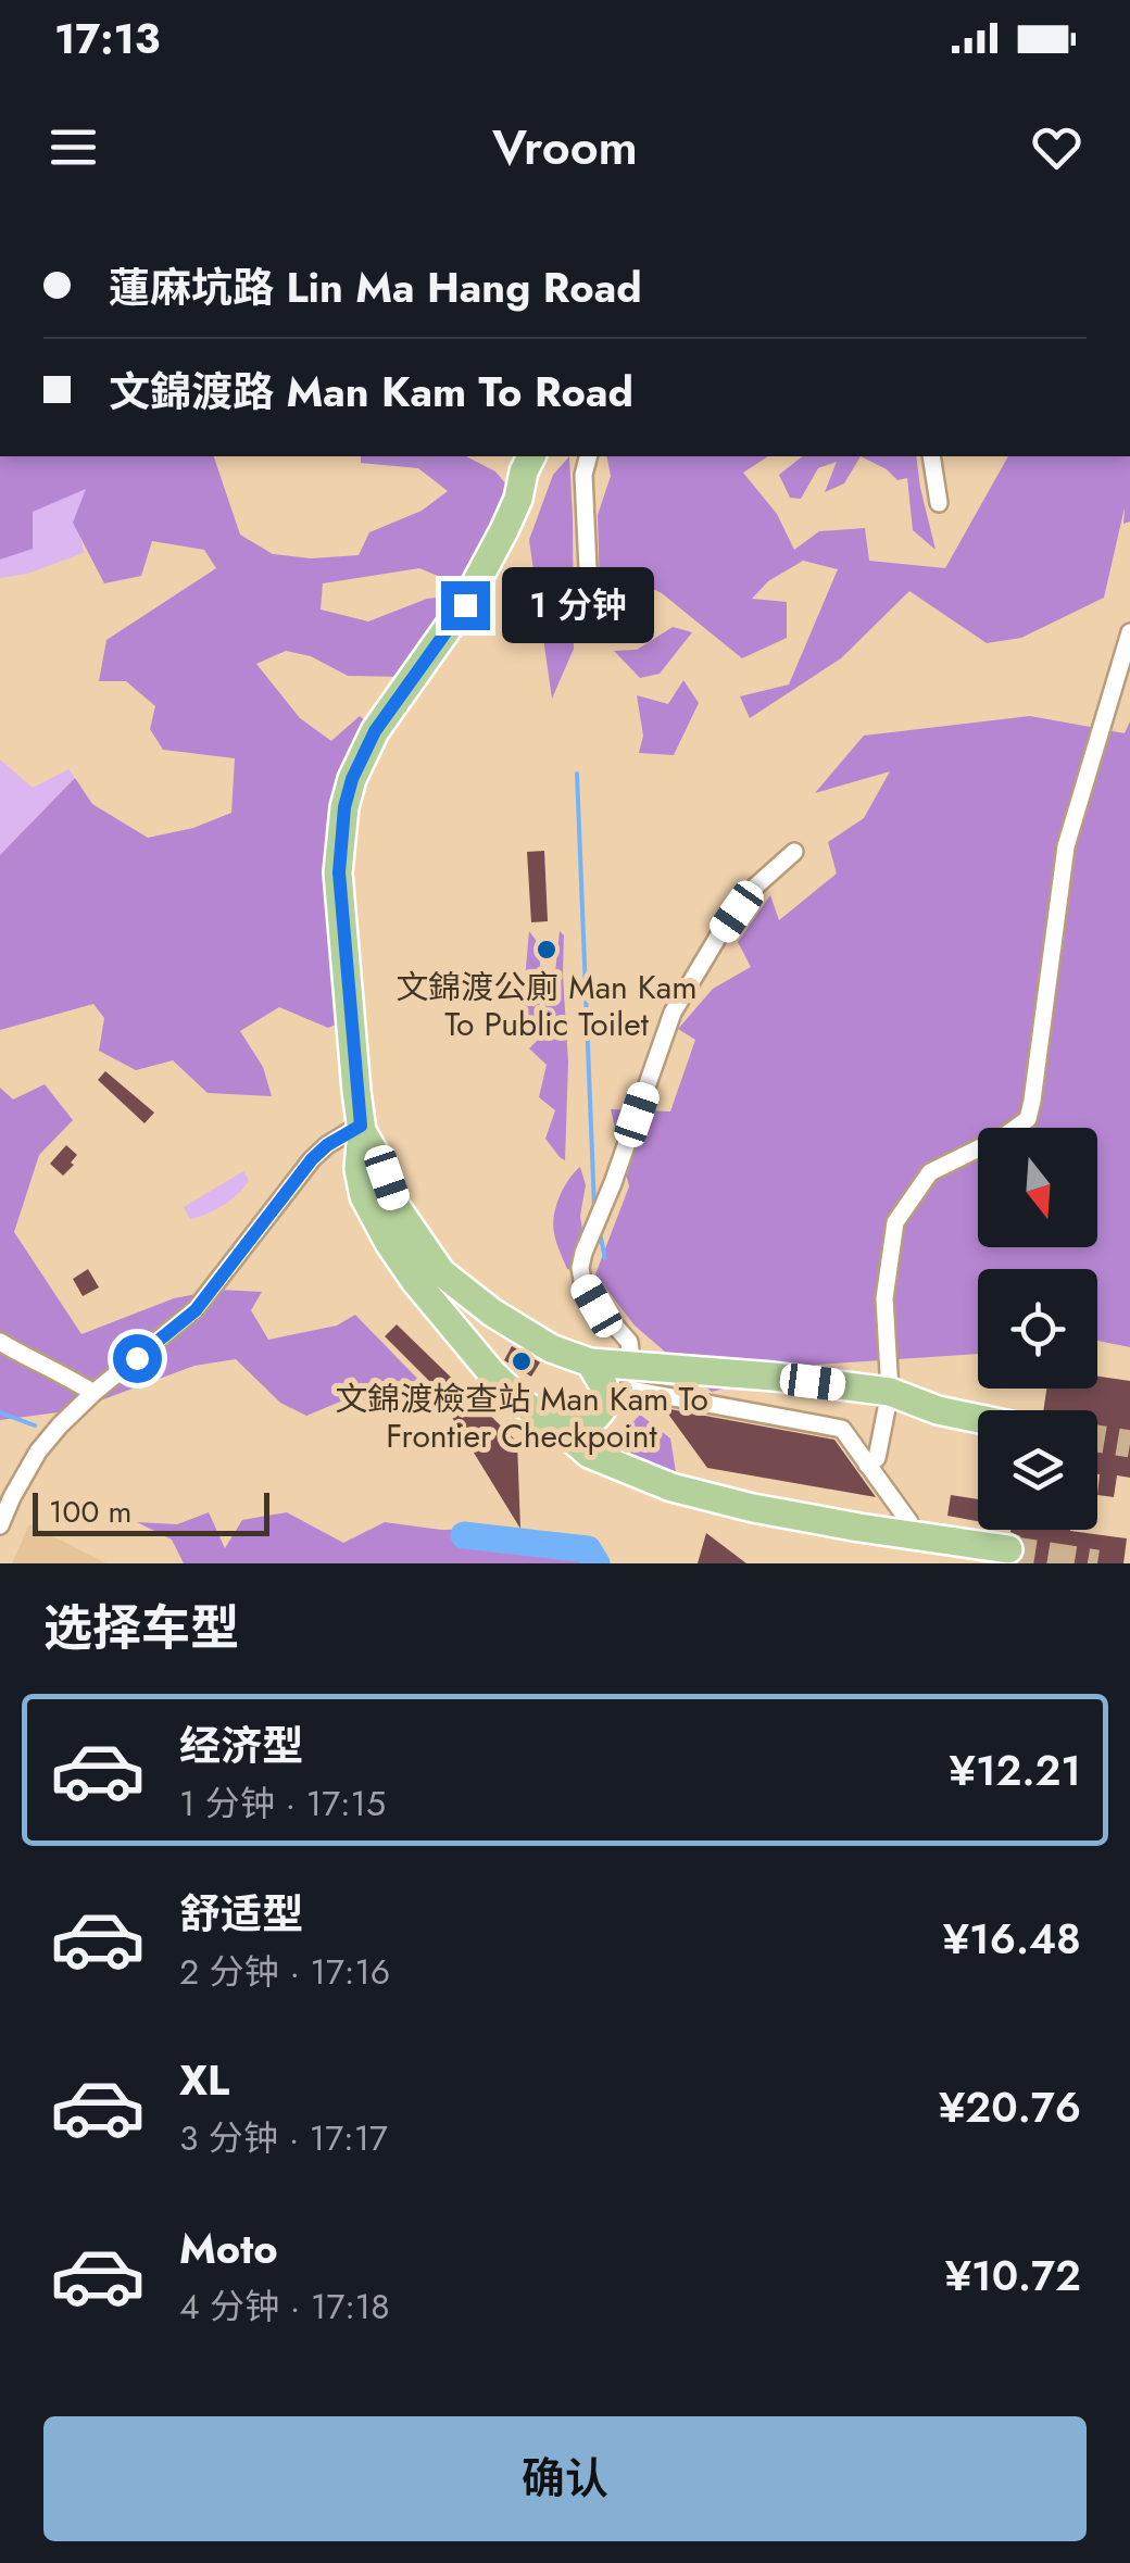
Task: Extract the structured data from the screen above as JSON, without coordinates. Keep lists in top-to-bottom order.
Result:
{
  "places": ["文錦渡公廁 Man Kam To Public Toilet", "文錦渡檢查站 Man Kam To Frontier Checkpoint"],
  "scale_bar": "100 m",
  "north": "bottom",
  "page": {
    "status": "17:13",
    "header": "Vroom",
    "banner": ["蓮麻坑路 Lin Ma Hang Road", "文錦渡路 Man Kam To Road"],
    "bubble": "1 分钟",
    "scale": "100 m",
    "heading": "选择车型",
    "list": [
      {
        "name": "经济型",
        "note": "1 分钟 · 17:15",
        "value": "¥12.21"
      },
      {
        "name": "舒适型",
        "note": "2 分钟 · 17:16",
        "value": "¥16.48"
      },
      {
        "name": "XL",
        "note": "3 分钟 · 17:17",
        "value": "¥20.76"
      },
      {
        "name": "Moto",
        "note": "4 分钟 · 17:18",
        "value": "¥10.72"
      }
    ],
    "buttons": "确认"
  }
}
